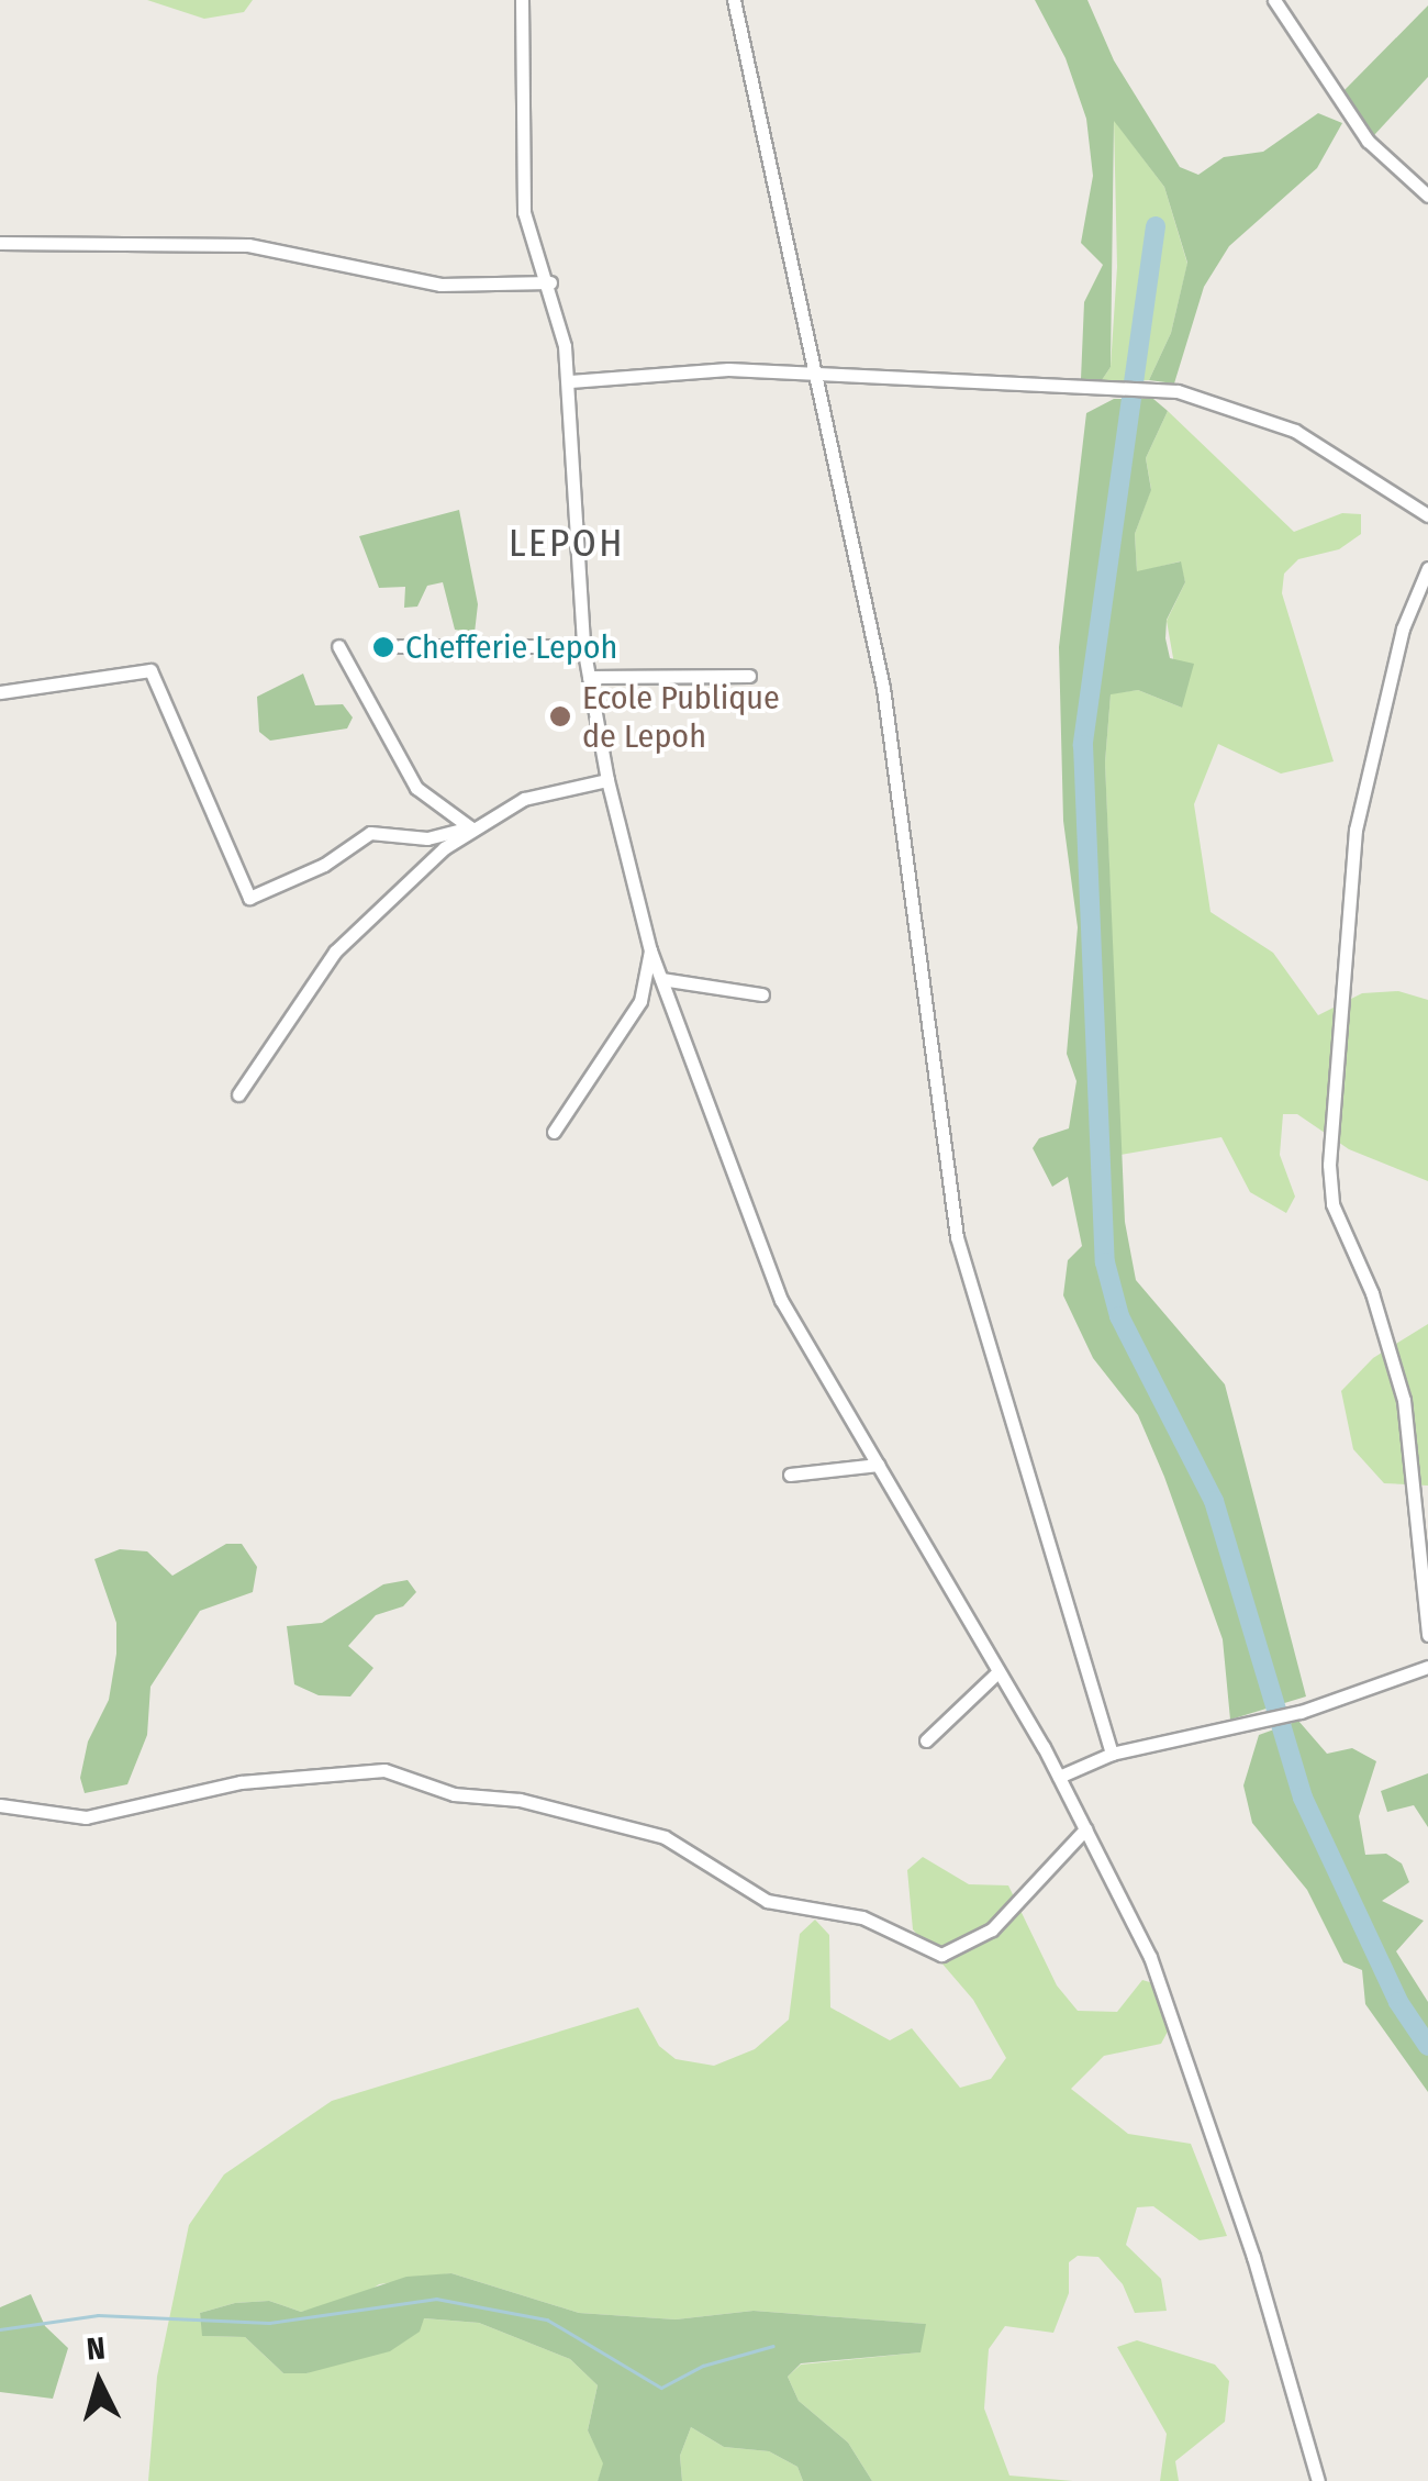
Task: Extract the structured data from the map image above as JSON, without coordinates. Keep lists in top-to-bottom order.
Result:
{
  "districts": ["LEPOH"],
  "places": ["Chefferie Lepoh", "Ecole Publique de Lepoh"],
  "north": "top"
}
